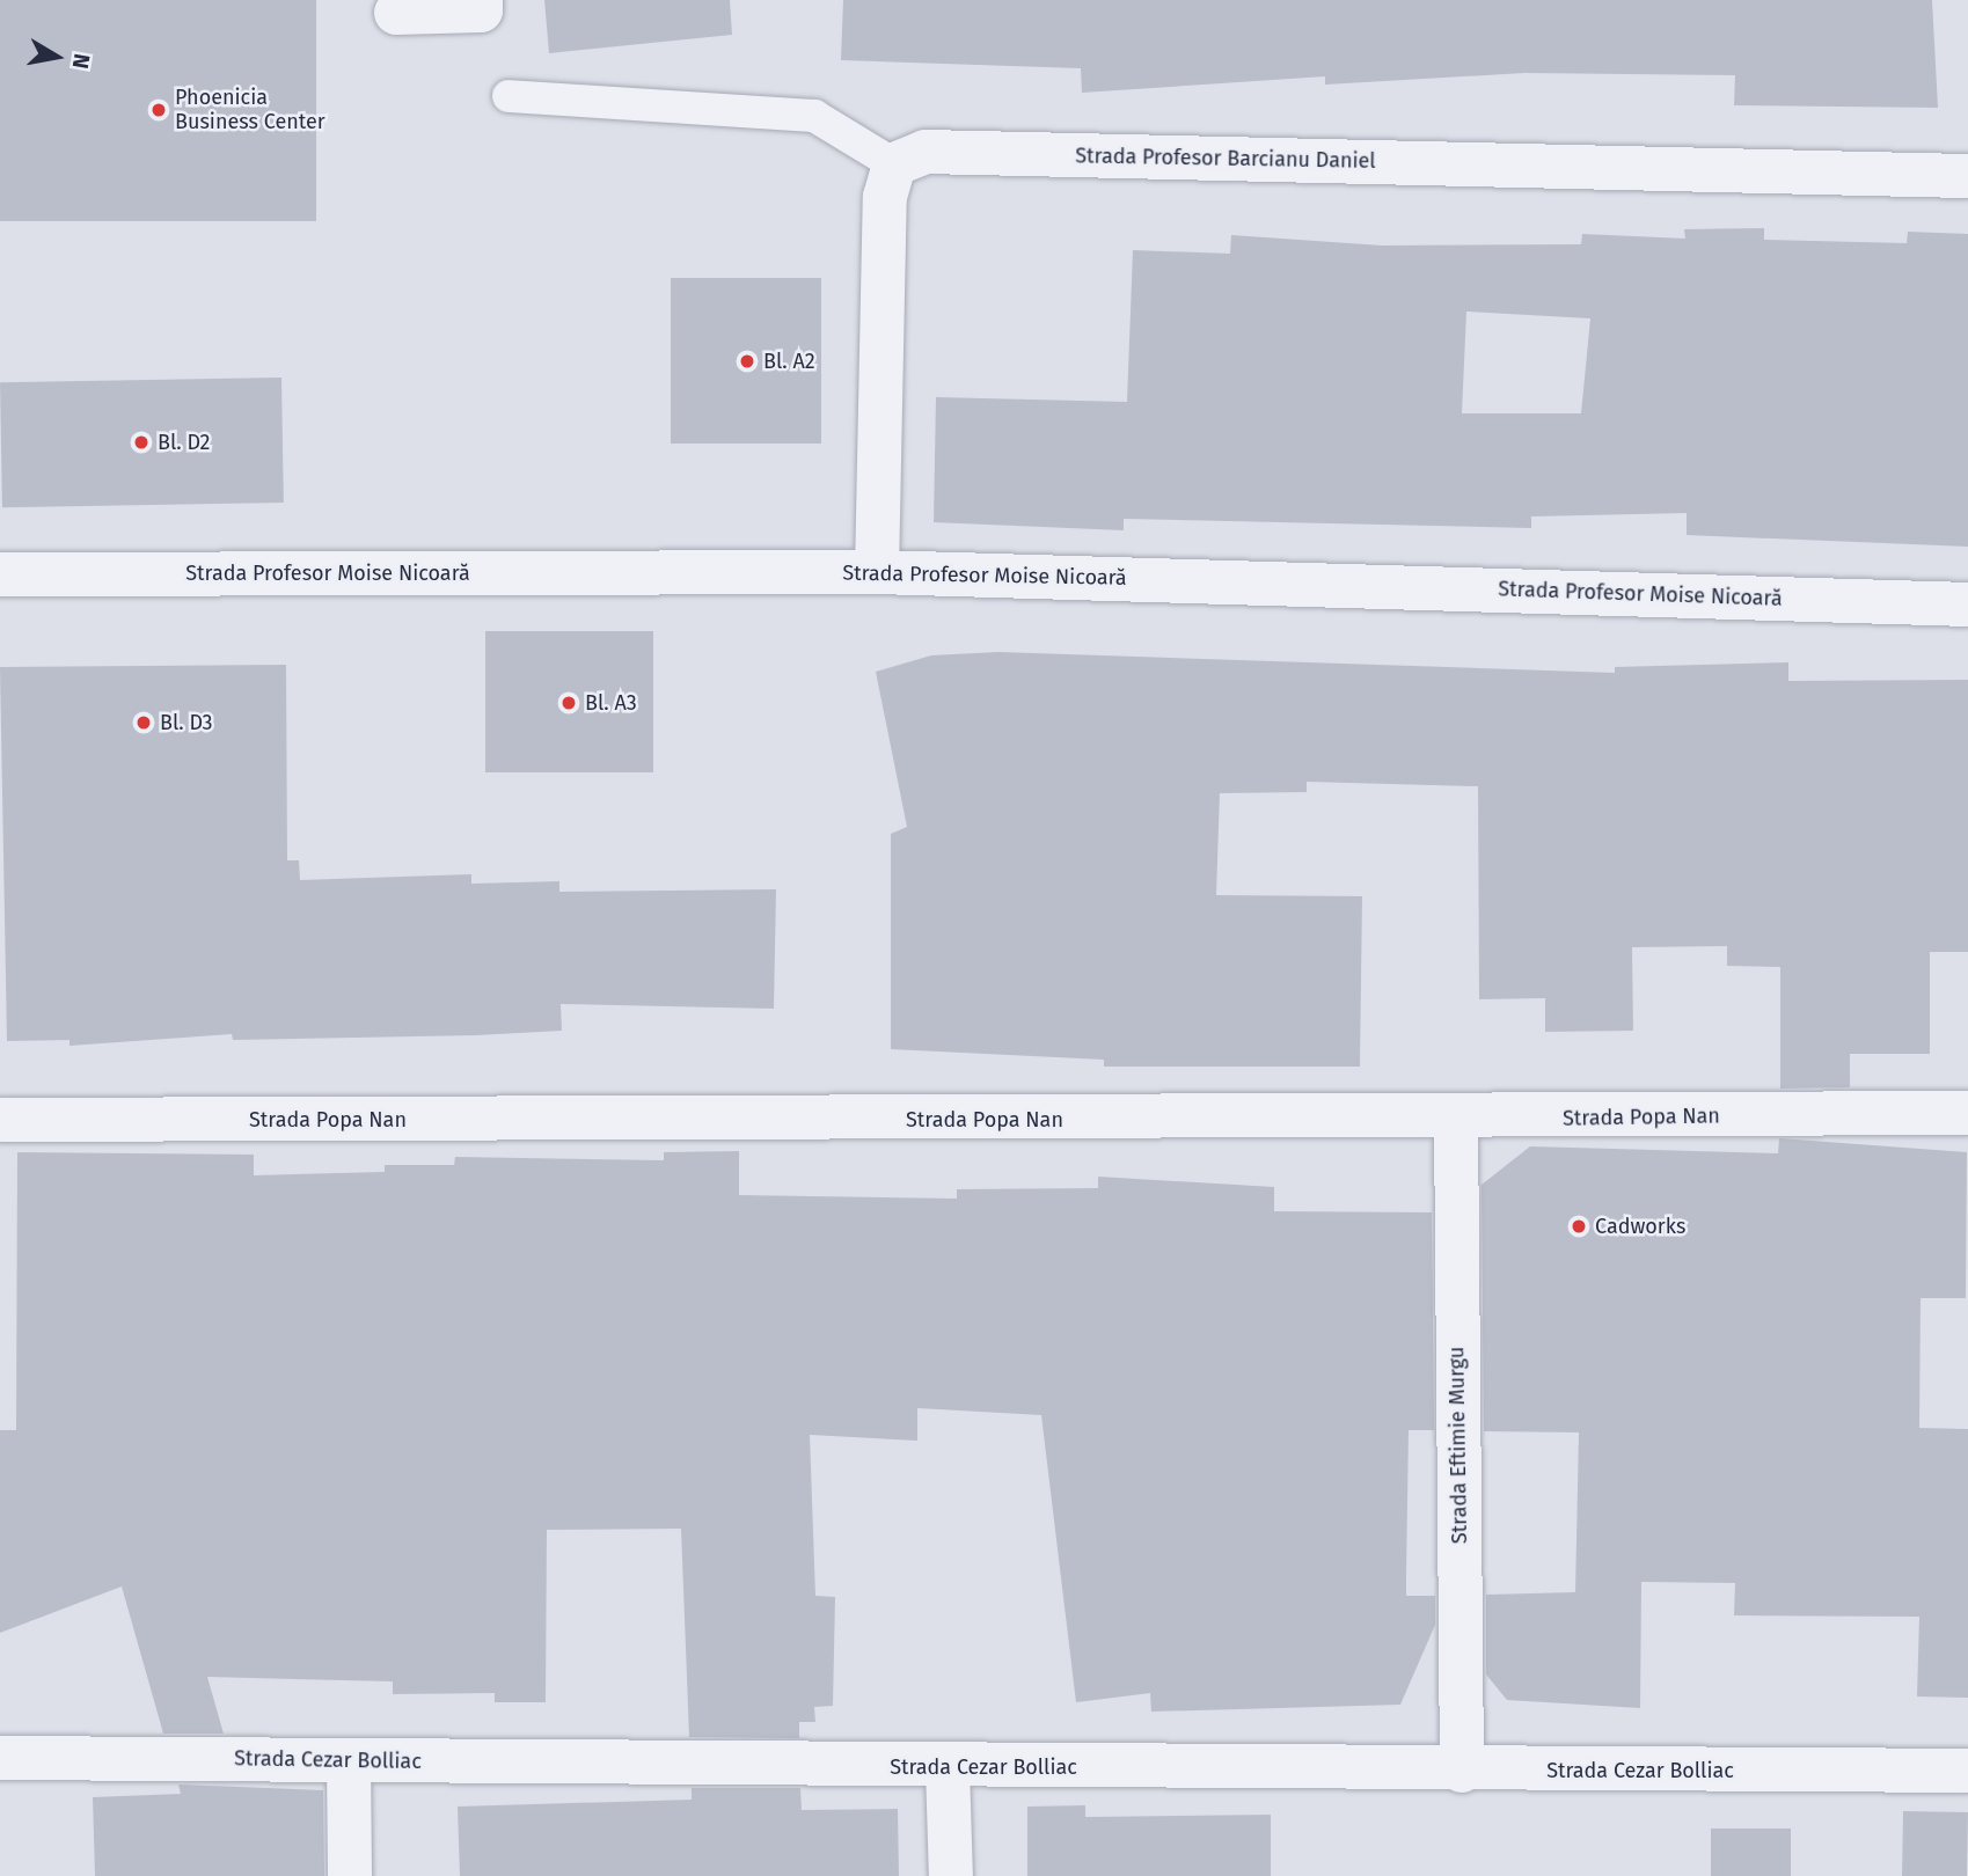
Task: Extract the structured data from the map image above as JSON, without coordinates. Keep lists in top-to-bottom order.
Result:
{
  "streets": {
    "street": [
      "Strada Profesor Barcianu Daniel",
      "Strada Profesor Moise Nicoară",
      "Strada Popa Nan",
      "Strada Eftimie Murgu",
      "Strada Cezar Bolliac"
    ]
  },
  "crossings": [
    ["Strada Popa Nan", "Strada Eftimie Murgu"],
    ["Strada Eftimie Murgu", "Strada Cezar Bolliac"]
  ],
  "places": [
    "Phoenicia Business Center",
    "Bl. A2",
    "Bl. D2",
    "Bl. A3",
    "Bl. D3",
    "Cadworks"
  ],
  "north": "right"
}
